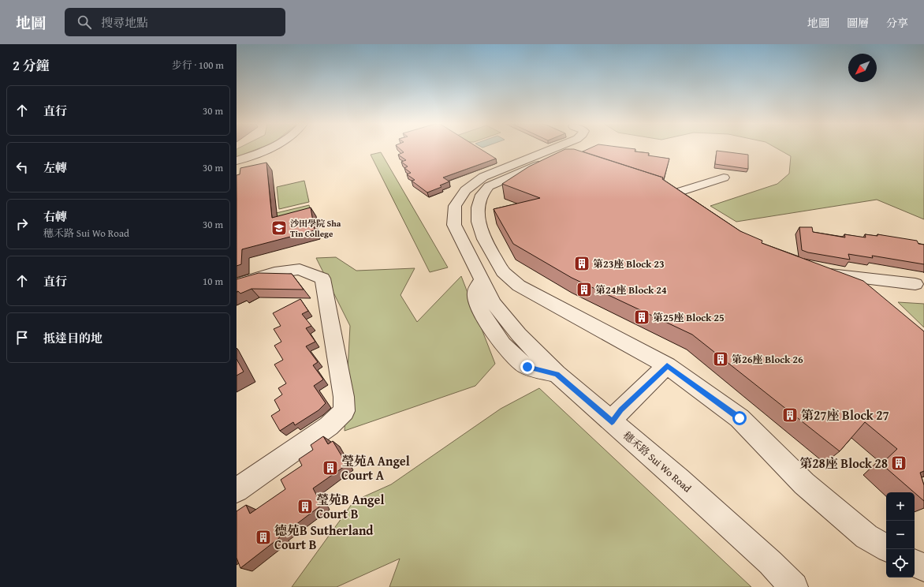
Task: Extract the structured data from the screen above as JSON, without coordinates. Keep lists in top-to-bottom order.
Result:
{
  "streets": {
    "street": ["穗禾路 Sui Wo Road"]
  },
  "places": {
    "school or university": ["沙田學院 Sha Tin College"],
    "building": [
      "第23座 Block 23",
      "第24座 Block 24",
      "第25座 Block 25",
      "第26座 Block 26",
      "第27座 Block 27",
      "第28座 Block 28",
      "瑩苑A Angel Court A",
      "瑩苑B Angel Court B",
      "德苑B Sutherland Court B"
    ]
  },
  "north": "bottom left",
  "page": {
    "header": "地圖",
    "search": "搜尋地點",
    "nav": ["地圖", "圖層", "分享"],
    "heading": ["2 分鐘", "步行 · 100 m"],
    "list": [
      ["直行", "30 m"],
      ["左轉", "30 m"],
      ["右轉", "穗禾路 Sui Wo Road", "30 m"],
      ["直行", "10 m"],
      "抵達目的地"
    ],
    "map_buttons": ["+", "−"]
  }
}
